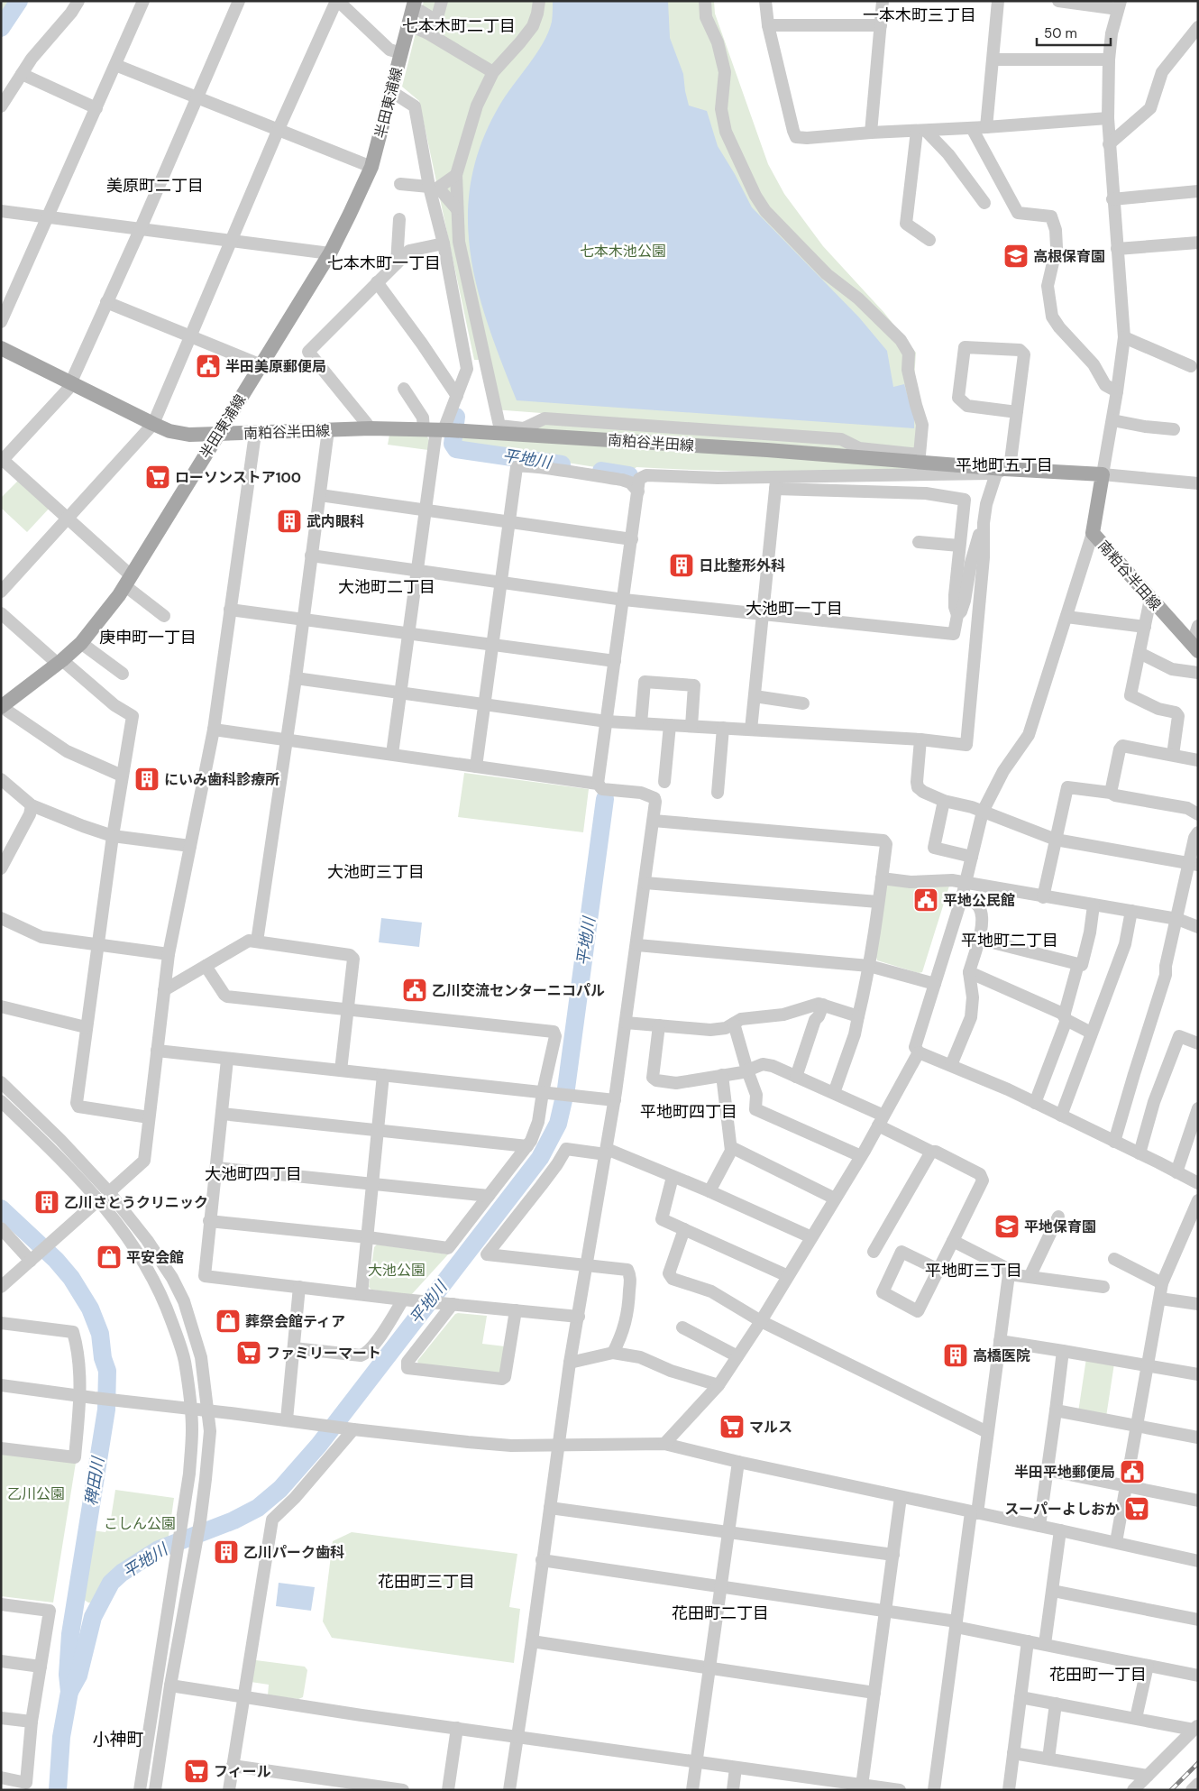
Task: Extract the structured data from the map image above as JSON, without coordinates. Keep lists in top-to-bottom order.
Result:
{
  "streets": {
    "main road": ["半田東浦線", "南粕谷半田線"]
  },
  "crossings": [
    ["半田東浦線", "南粕谷半田線"]
  ],
  "districts": [
    "一本木町三丁目",
    "七本木町二丁目",
    "美原町二丁目",
    "七本木町一丁目",
    "平地町五丁目",
    "大池町二丁目",
    "大池町一丁目",
    "庚申町一丁目",
    "大池町三丁目",
    "平地町二丁目",
    "平地町四丁目",
    "大池町四丁目",
    "平地町三丁目",
    "花田町三丁目",
    "花田町二丁目",
    "花田町一丁目",
    "小神町"
  ],
  "water": ["平地川", "稗田川"],
  "parks": [
    "七本木池公園",
    "大池公園",
    "乙川公園",
    "こしん公園"
  ],
  "places": {
    "school or university": ["高根保育園", "平地保育園"],
    "public building": [
      "半田美原郵便局",
      "平地公民館",
      "乙川交流センターニコパル",
      "半田平地郵便局"
    ],
    "supermarket": [
      "ローソンストア100",
      "ファミリーマート",
      "マルス",
      "スーパーよしおか",
      "フィール"
    ],
    "building": [
      "武内眼科",
      "日比整形外科",
      "にいみ歯科診療所",
      "乙川さとうクリニック",
      "高橋医院",
      "乙川パーク歯科"
    ],
    "shop": ["平安会館", "葬祭会館ティア"]
  },
  "scale_bar": "50 m"
}
